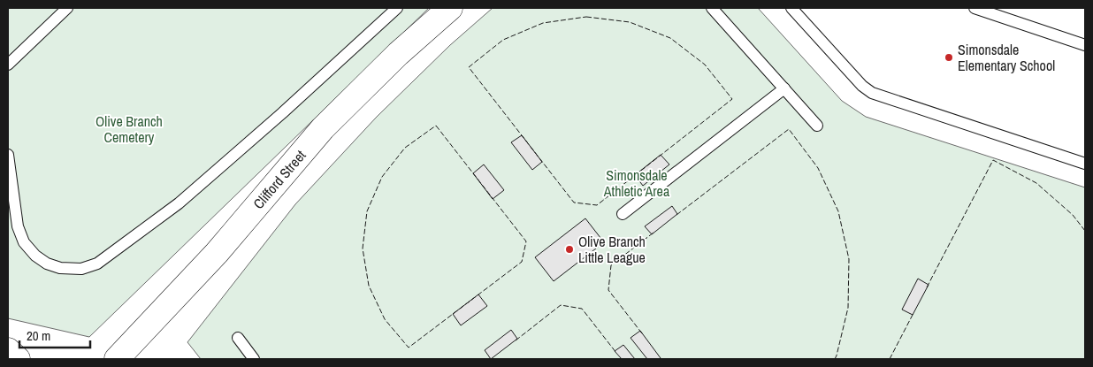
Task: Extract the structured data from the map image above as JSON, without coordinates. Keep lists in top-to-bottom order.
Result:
{
  "streets": {
    "street": ["Clifford Street"]
  },
  "parks": ["Olive Branch Cemetery", "Simonsdale Athletic Area"],
  "places": ["Simonsdale Elementary School", "Olive Branch Little League"],
  "scale_bar": "20 m"
}
